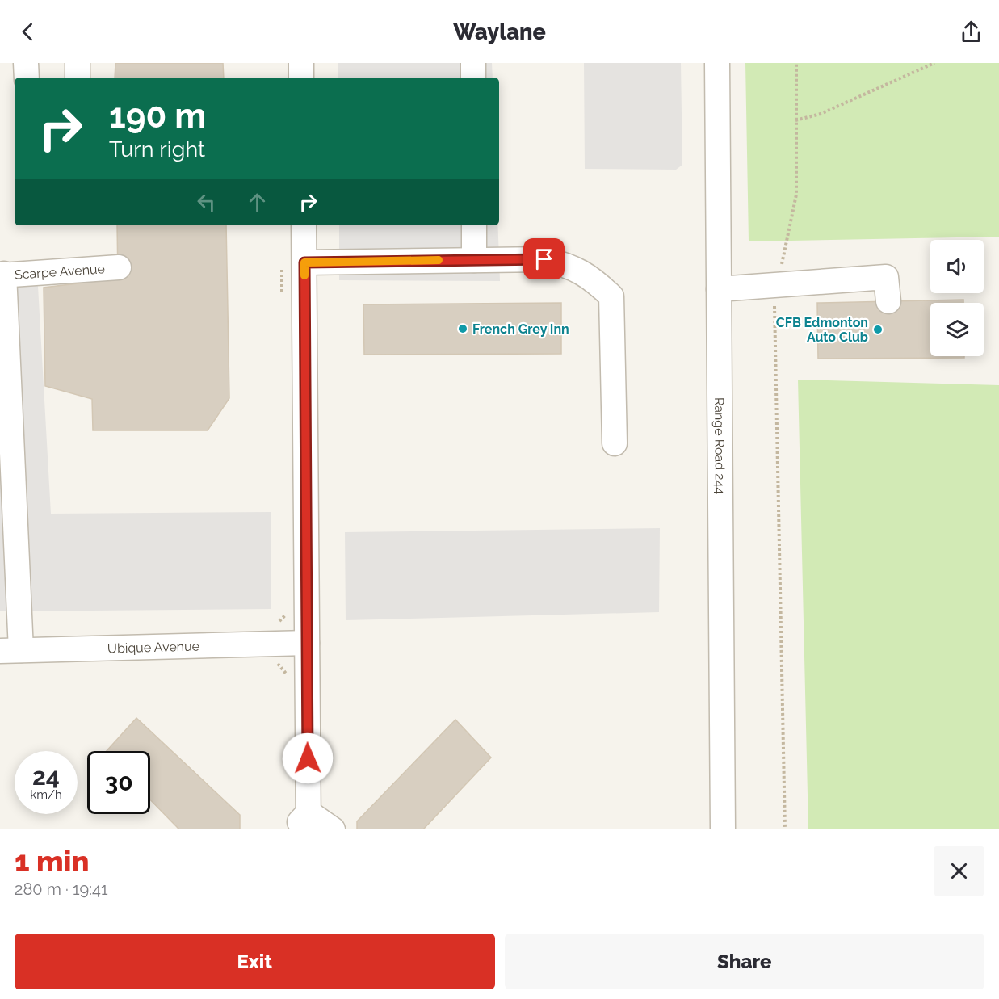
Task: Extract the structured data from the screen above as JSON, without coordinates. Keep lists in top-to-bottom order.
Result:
{
  "streets": {
    "street": ["Scarpe Avenue", "Range Road 244", "Ubique Avenue"]
  },
  "places": ["French Grey Inn", "CFB Edmonton Auto Club"],
  "page": {
    "header": "Waylane",
    "turn": ["190 m", "Turn right"],
    "speed": "24 km/h",
    "limit": "30",
    "heading": ["1 min", "280 m · 19:41"],
    "buttons": ["Exit", "Share"]
  }
}
